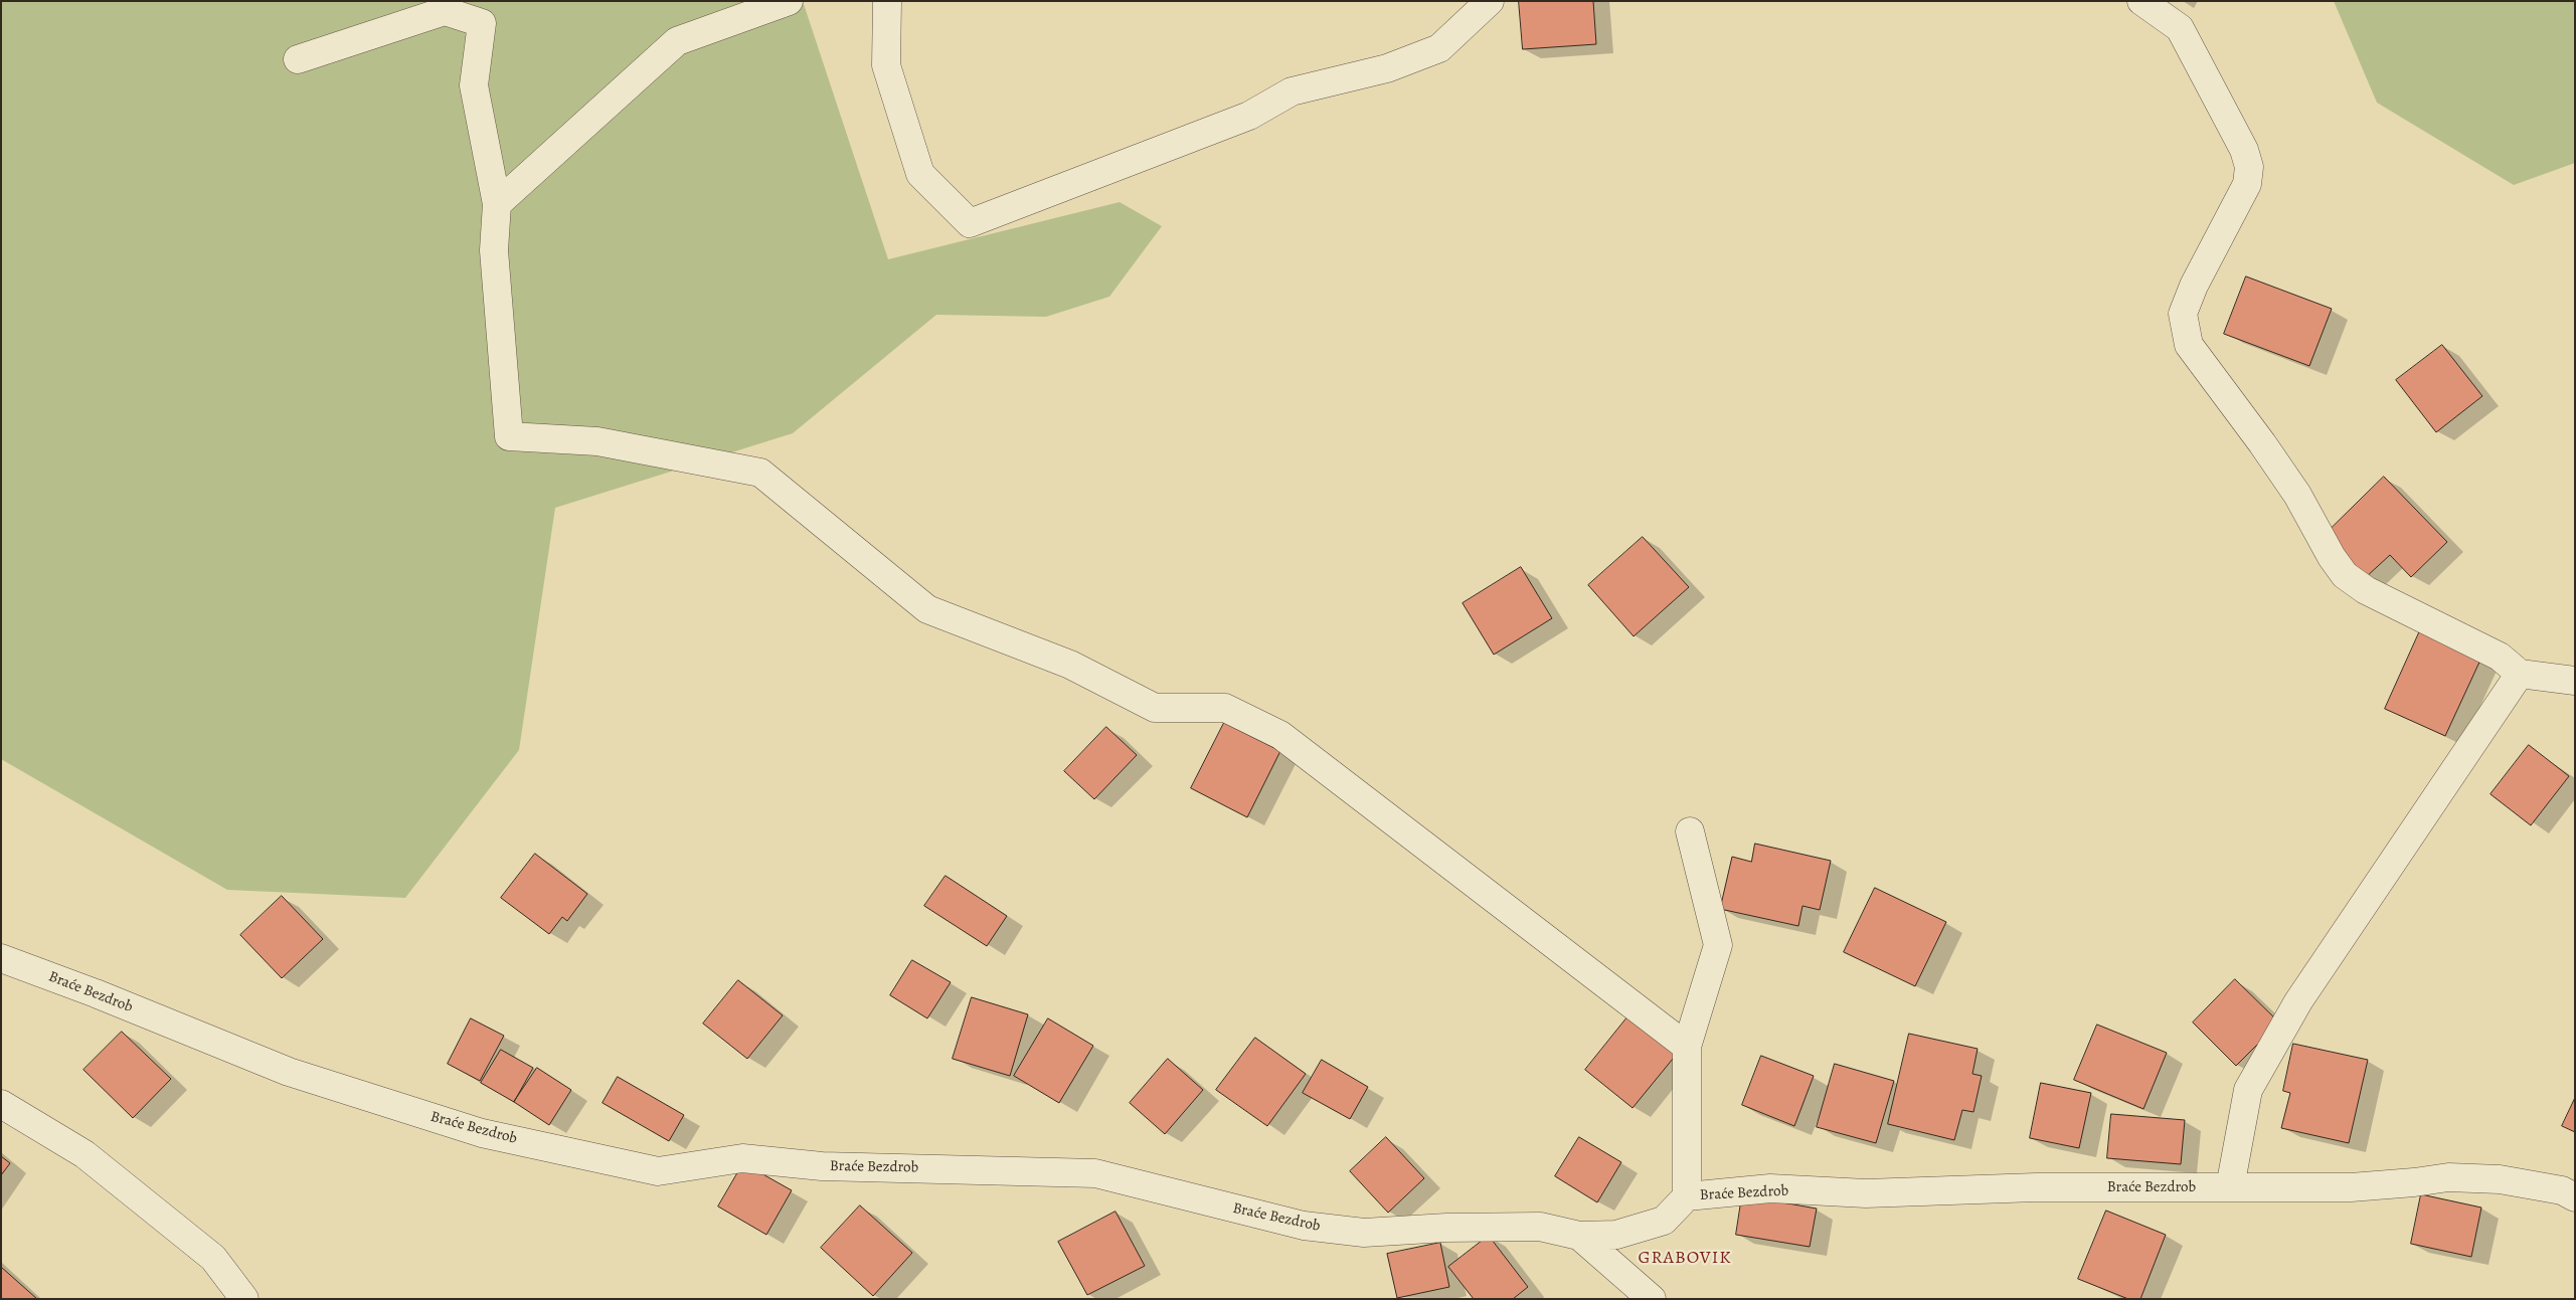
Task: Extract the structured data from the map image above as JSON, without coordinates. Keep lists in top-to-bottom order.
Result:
{
  "streets": {
    "street": ["Braće Bezdrob"]
  },
  "districts": ["GRABOVIK"]
}
